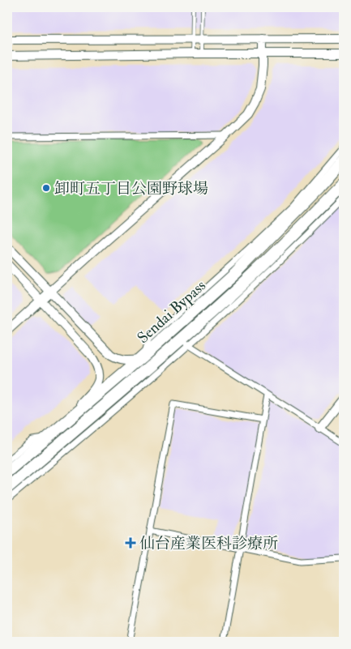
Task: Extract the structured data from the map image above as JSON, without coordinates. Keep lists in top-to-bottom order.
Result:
{
  "streets": {
    "highway": ["Sendai Bypass"]
  },
  "places": {
    "other": ["卸町五丁目公園野球場"],
    "health": ["仙台産業医科診療所"]
  }
}
